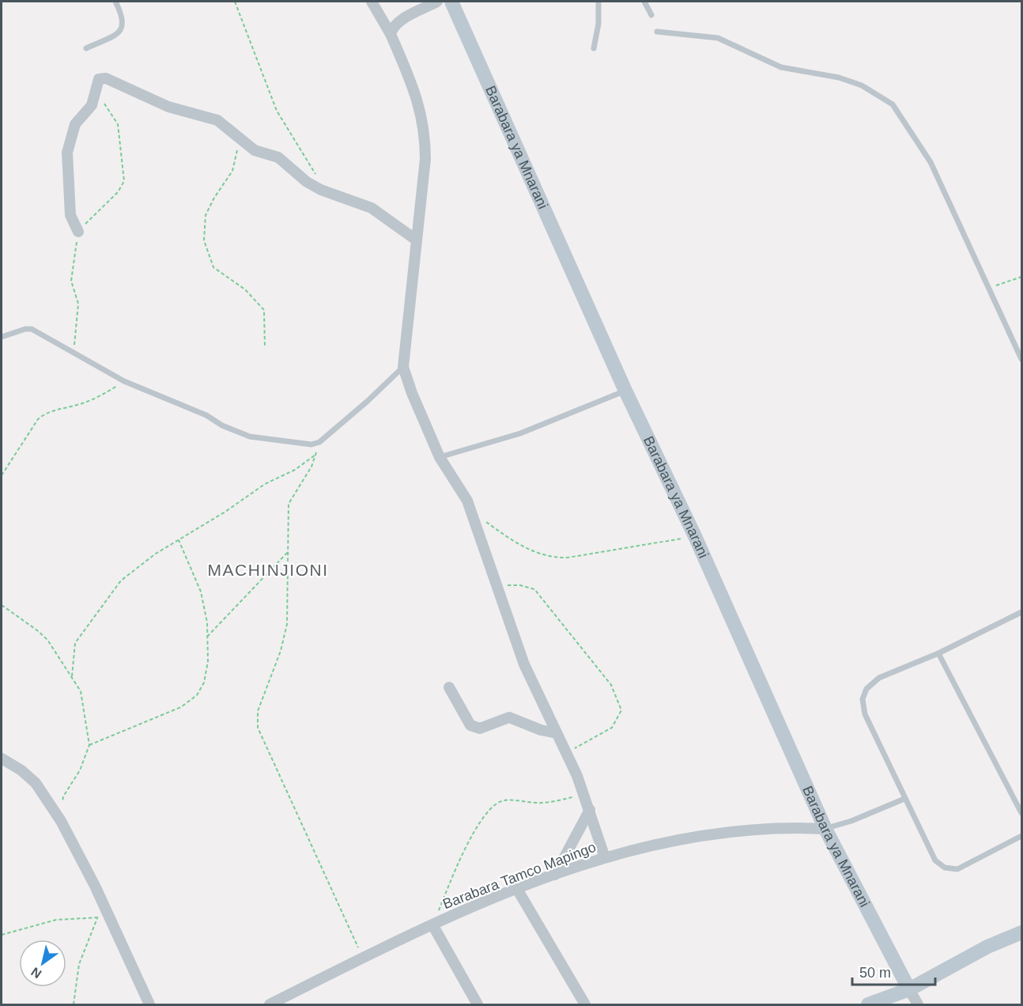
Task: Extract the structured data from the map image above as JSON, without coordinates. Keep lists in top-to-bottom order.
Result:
{
  "streets": {
    "street": ["Barabara ya Mnarani", "Barabara Tamco Mapingo"]
  },
  "crossings": [
    ["Barabara ya Mnarani", "Barabara Tamco Mapingo"]
  ],
  "districts": ["MACHINJIONI"],
  "scale_bar": "50 m",
  "north": "bottom left"
}
